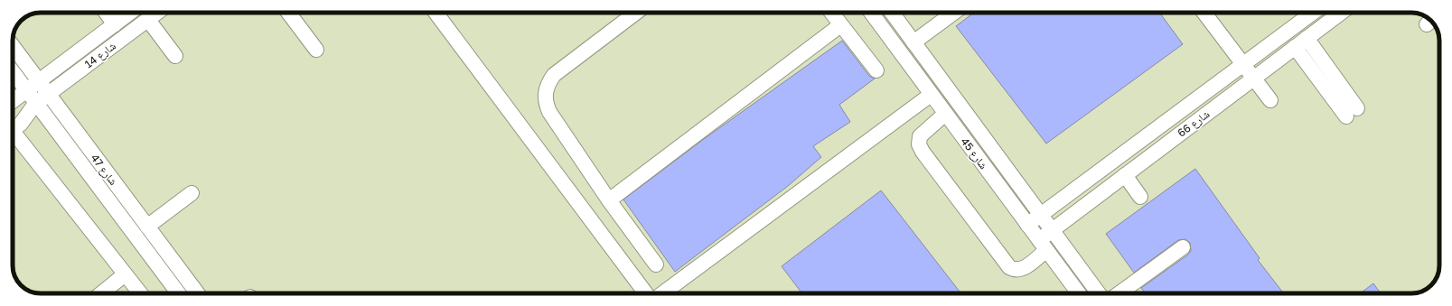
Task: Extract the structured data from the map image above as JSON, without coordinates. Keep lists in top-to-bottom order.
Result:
{
  "streets": {
    "street": [
      "شارع 14",
      "شارع 66",
      "شارع 45",
      "شارع 47"
    ]
  },
  "crossings": [
    ["شارع 14", "شارع 47"],
    ["شارع 66", "شارع 45"]
  ]
}
